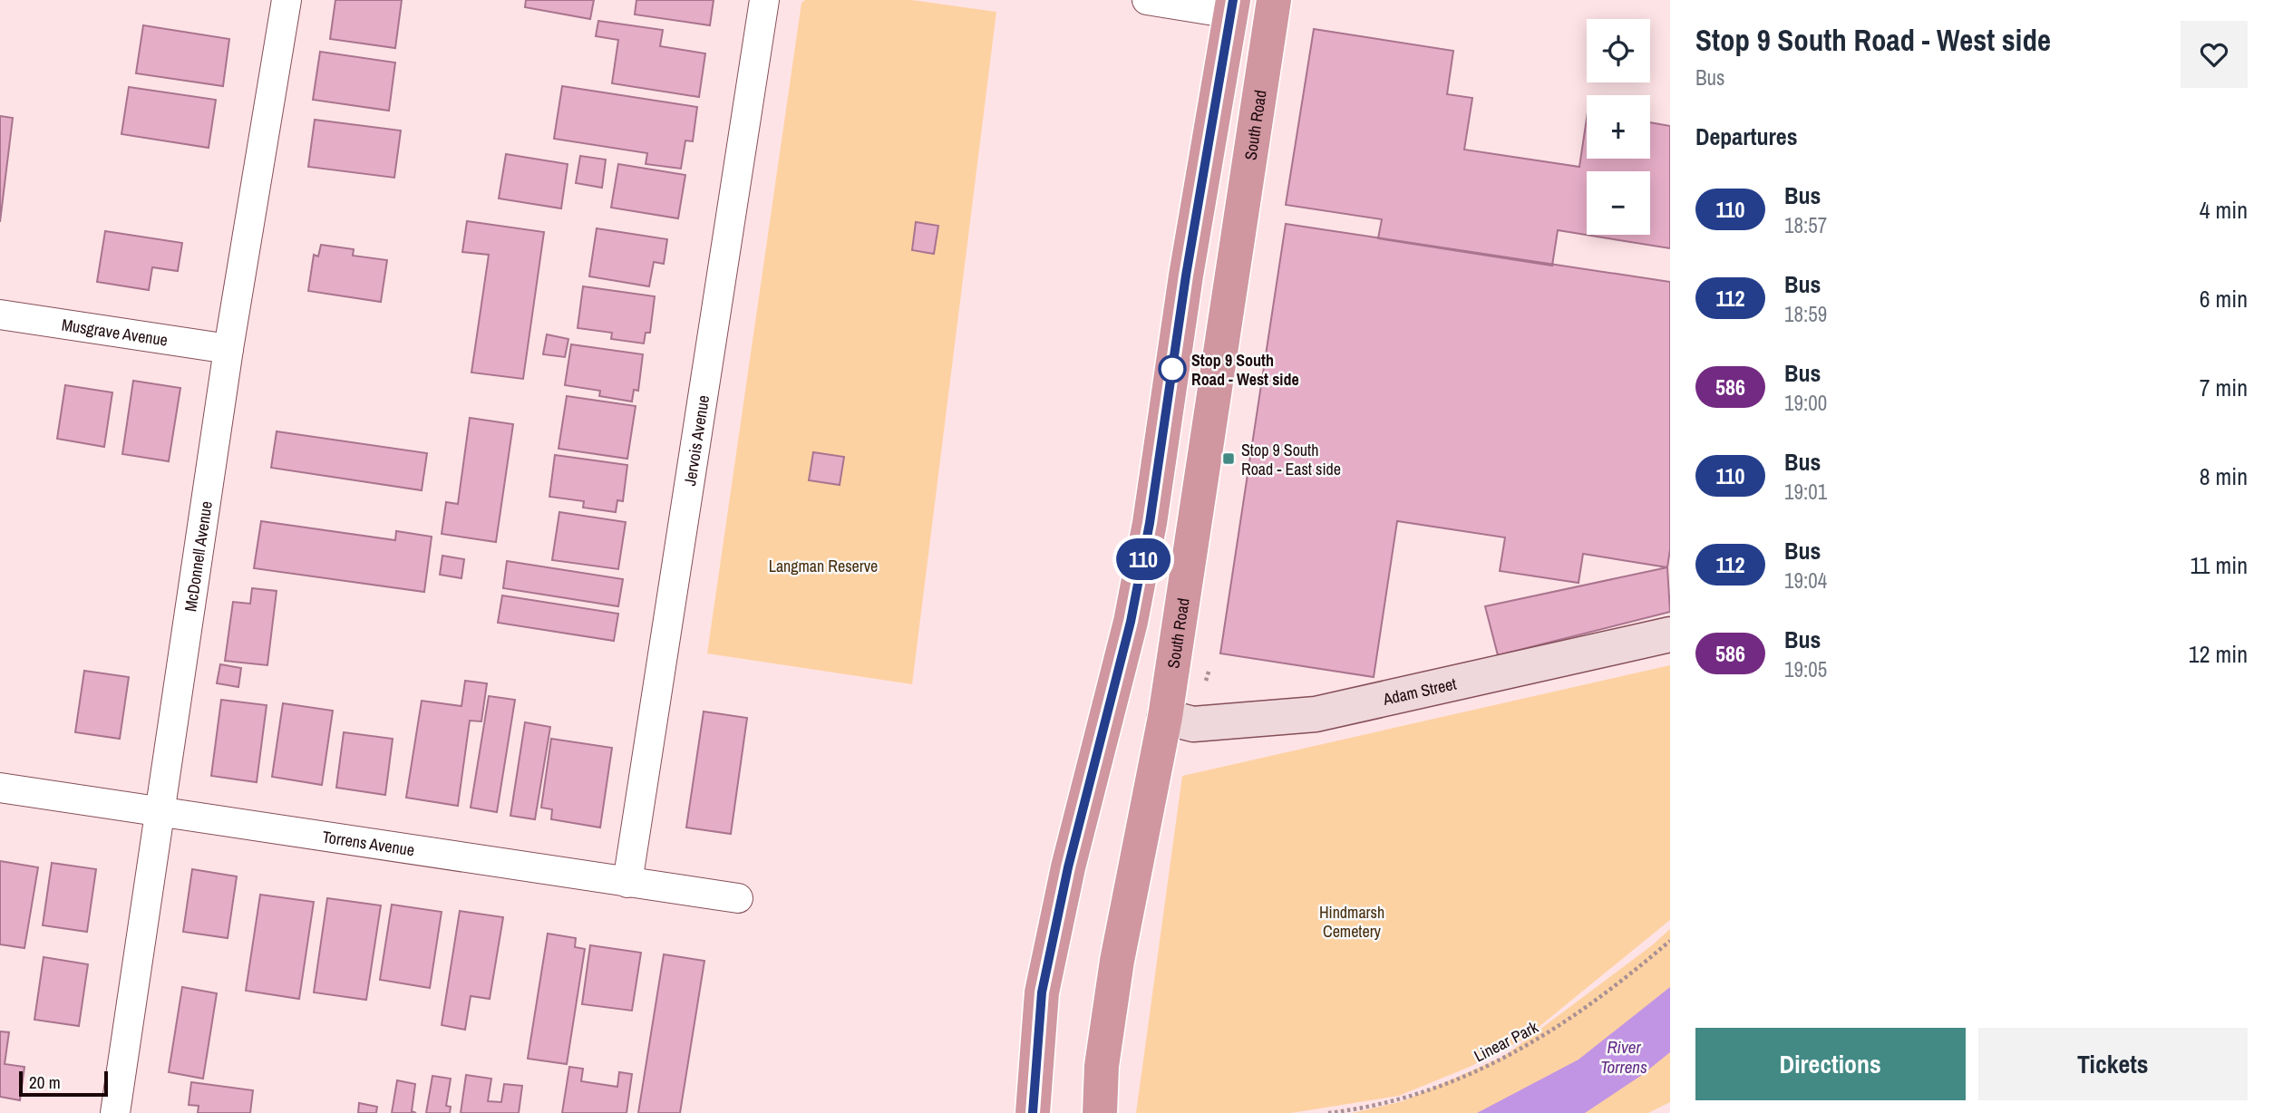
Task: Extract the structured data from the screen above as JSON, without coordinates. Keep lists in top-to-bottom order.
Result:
{
  "streets": {
    "highway": ["South Road"],
    "main road": ["Adam Street"],
    "street": [
      "Musgrave Avenue",
      "Jervois Avenue",
      "McDonnell Avenue",
      "Torrens Avenue"
    ],
    "path": ["Linear Park"]
  },
  "crossings": [
    ["South Road", "Adam Street"],
    ["Musgrave Avenue", "McDonnell Avenue"],
    ["Jervois Avenue", "Torrens Avenue"],
    ["McDonnell Avenue", "Torrens Avenue"]
  ],
  "water": ["River Torrens"],
  "parks": ["Langman Reserve", "Hindmarsh Cemetery"],
  "places": {
    "other": ["Stop 9 South Road - West side"],
    "transit": ["Stop 9 South Road - East side"]
  },
  "lines": ["bus line 110"],
  "scale_bar": "20 m",
  "page": {
    "on_map": "110",
    "heading": [
      ["Stop 9 South Road - West side", "Bus"],
      "Departures"
    ],
    "map_buttons": ["+", "−"],
    "list": [
      {
        "mark": "110",
        "name": "Bus",
        "note": "18:57",
        "value": "4 min"
      },
      {
        "mark": "112",
        "name": "Bus",
        "note": "18:59",
        "value": "6 min"
      },
      {
        "mark": "586",
        "name": "Bus",
        "note": "19:00",
        "value": "7 min"
      },
      {
        "mark": "110",
        "name": "Bus",
        "note": "19:01",
        "value": "8 min"
      },
      {
        "mark": "112",
        "name": "Bus",
        "note": "19:04",
        "value": "11 min"
      },
      {
        "mark": "586",
        "name": "Bus",
        "note": "19:05",
        "value": "12 min"
      }
    ],
    "buttons": ["Directions", "Tickets"],
    "scale": "20 m"
  }
}
